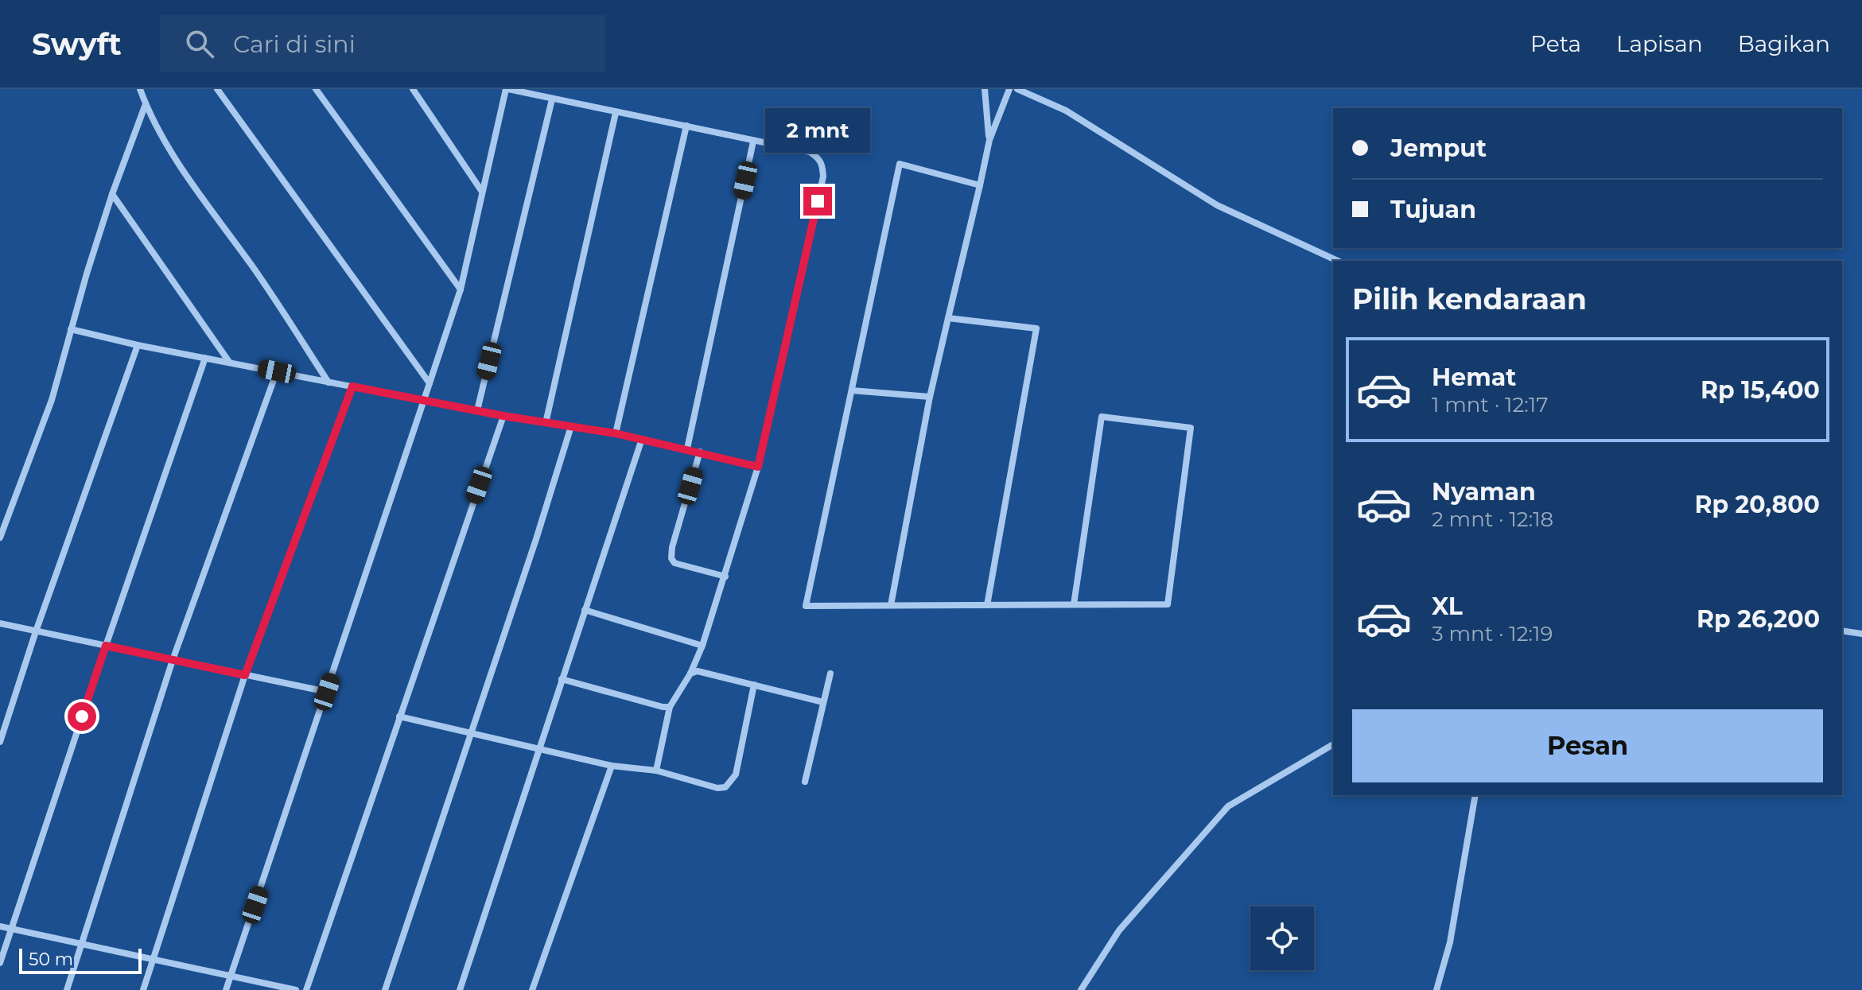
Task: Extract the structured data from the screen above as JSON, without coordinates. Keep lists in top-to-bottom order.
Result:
{
  "scale_bar": "50 m",
  "page": {
    "header": "Swyft",
    "search": "Cari di sini",
    "nav": ["Peta", "Lapisan", "Bagikan"],
    "bubble": "2 mnt",
    "banner": ["Jemput", "Tujuan"],
    "heading": "Pilih kendaraan",
    "list": [
      {
        "name": "Hemat",
        "note": "1 mnt · 12:17",
        "value": "Rp 15,400"
      },
      {
        "name": "Nyaman",
        "note": "2 mnt · 12:18",
        "value": "Rp 20,800"
      },
      {
        "name": "XL",
        "note": "3 mnt · 12:19",
        "value": "Rp 26,200"
      }
    ],
    "buttons": "Pesan",
    "scale": "50 m"
  }
}
